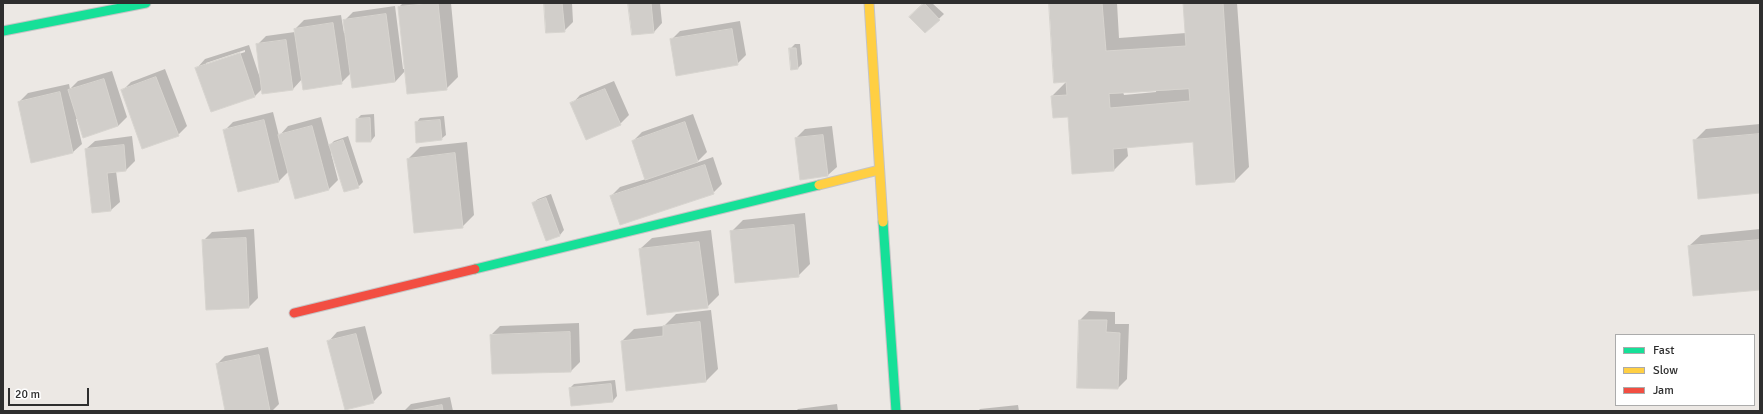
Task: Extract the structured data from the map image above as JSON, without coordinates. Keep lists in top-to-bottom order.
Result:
{
  "legend": ["Fast", "Slow", "Jam"],
  "scale_bar": "20 m"
}
